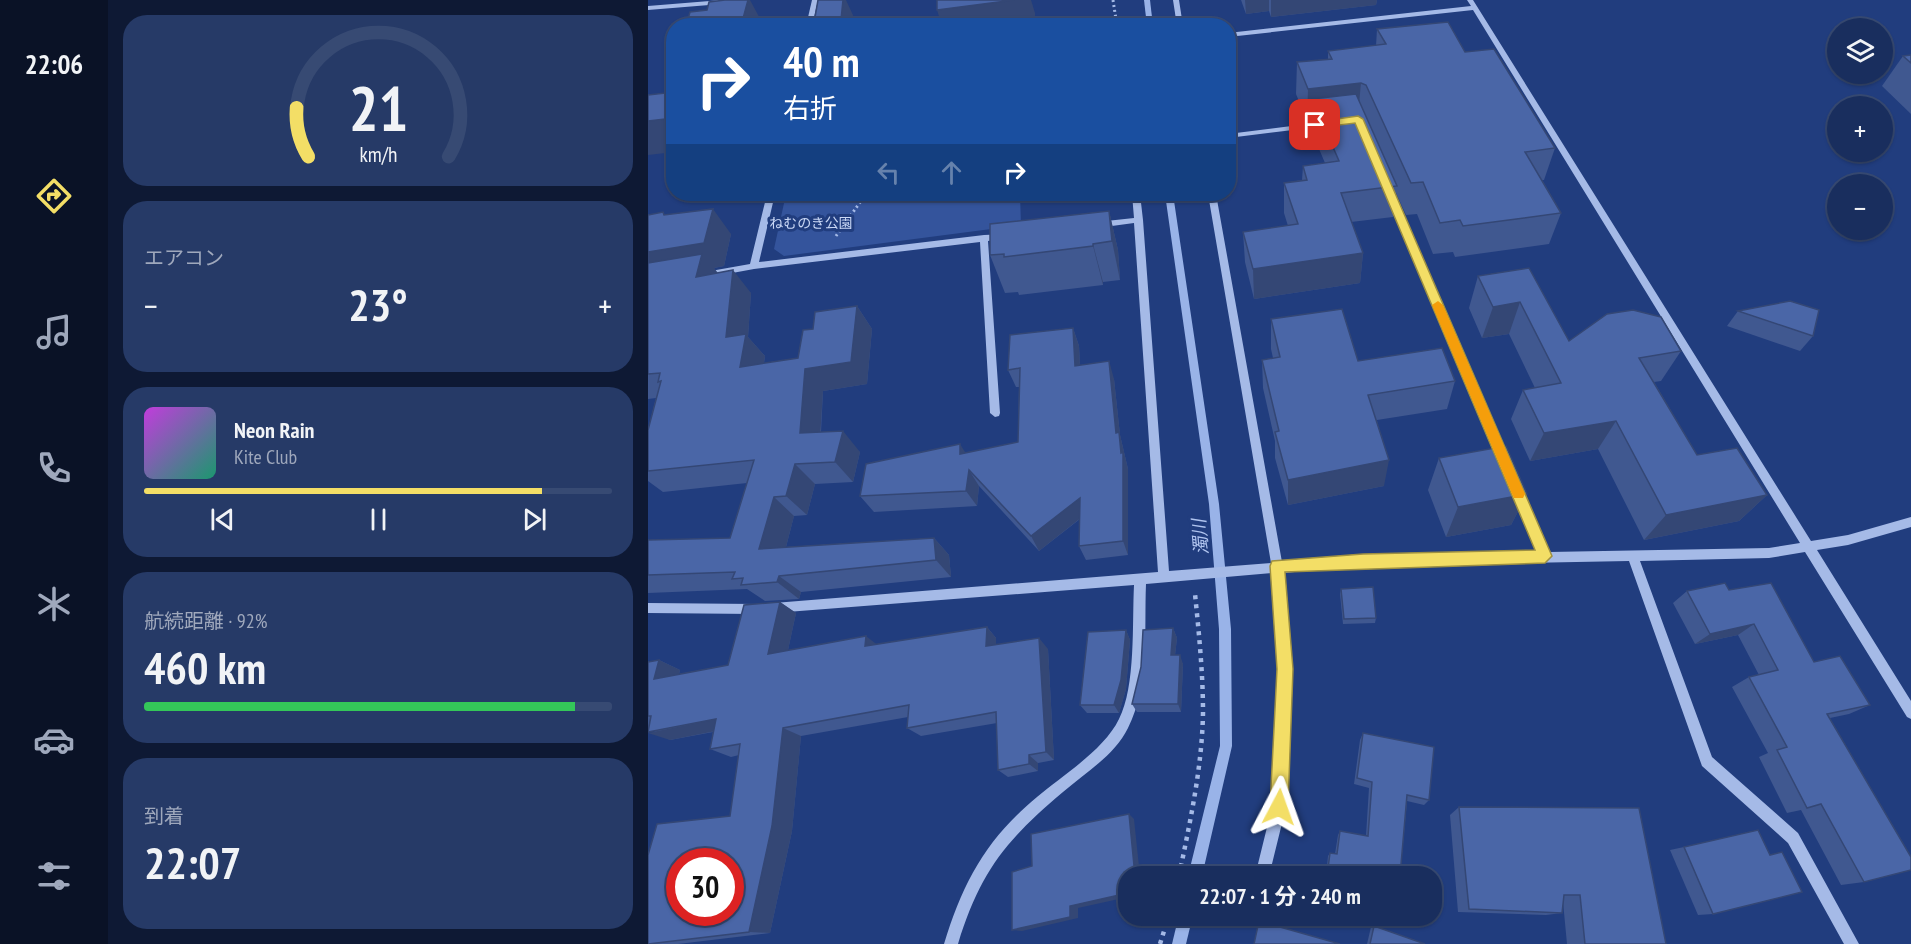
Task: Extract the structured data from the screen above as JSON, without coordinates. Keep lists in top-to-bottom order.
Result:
{
  "water": ["濁川"],
  "parks": ["ねむのき公園"],
  "page": {
    "tabs": "22:06",
    "map_buttons": ["+", "−"],
    "turn": ["40 m", "右折"],
    "tile": [
      "エアコン",
      ["航続距離 · 92%", "460 km"],
      ["到着", "22:07"]
    ],
    "heat": ["−", "23°", "+"],
    "song": ["Neon Rain", "Kite Club"],
    "limit": "30",
    "trip": "22:07 · 1 分 · 240 m",
    "gauge": ["21", "km/h"]
  }
}
